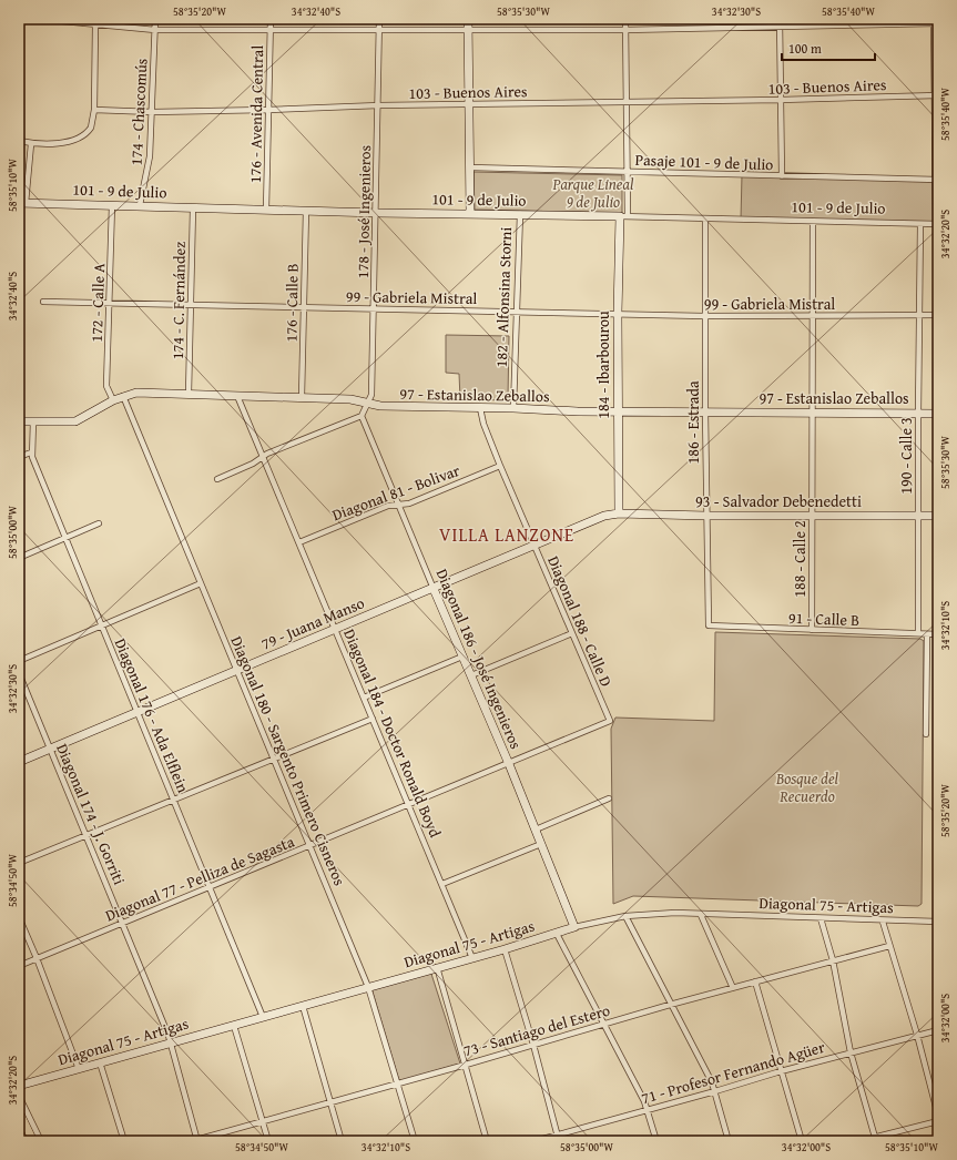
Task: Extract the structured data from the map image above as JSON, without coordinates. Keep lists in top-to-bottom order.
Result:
{
  "streets": {
    "street": [
      "103 - Buenos Aires",
      "174 - Chascomús",
      "176 - Avenida Central",
      "Pasaje 101 - 9 de Julio",
      "101 - 9 de Julio",
      "178 - José Ingenieros",
      "99 - Gabriela Mistral",
      "182 - Alfonsina Storni",
      "174 - C. Fernández",
      "172 - Calle A",
      "176 - Calle B",
      "184 - Ibarbourou",
      "97 - Estanislao Zeballos",
      "186 - Estrada",
      "190 - Calle 3",
      "Diagonal 81 - Bolivar",
      "93 - Salvador Debenedetti",
      "188 - Calle 2",
      "91 - Calle B",
      "Diagonal 188 - Calle D",
      "79 - Juana Manso",
      "Diagonal 186 - José Ingenieros",
      "Diagonal 176 - Ada Elflein",
      "Diagonal 184 - Doctor Ronald Boyd",
      "Diagonal 180 - Sargento Primero Cisneros",
      "Diagonal 174 - J. Gorriti",
      "Diagonal 77 - Pelliza de Sagasta",
      "Diagonal 75 - Artigas",
      "73 - Santiago del Estero",
      "71 - Profesor Fernando Agüer"
    ]
  },
  "crossings": [
    ["103 - Buenos Aires", "174 - Chascomús"],
    ["103 - Buenos Aires", "176 - Avenida Central"],
    ["103 - Buenos Aires", "178 - José Ingenieros"],
    ["103 - Buenos Aires", "184 - Ibarbourou"],
    ["174 - Chascomús", "101 - 9 de Julio"],
    ["176 - Avenida Central", "101 - 9 de Julio"],
    ["Pasaje 101 - 9 de Julio", "184 - Ibarbourou"],
    ["101 - 9 de Julio", "178 - José Ingenieros"],
    ["101 - 9 de Julio", "182 - Alfonsina Storni"],
    ["101 - 9 de Julio", "174 - C. Fernández"],
    ["101 - 9 de Julio", "172 - Calle A"],
    ["101 - 9 de Julio", "176 - Calle B"],
    ["101 - 9 de Julio", "184 - Ibarbourou"],
    ["101 - 9 de Julio", "186 - Estrada"],
    ["101 - 9 de Julio", "190 - Calle 3"],
    ["101 - 9 de Julio", "188 - Calle 2"],
    ["178 - José Ingenieros", "99 - Gabriela Mistral"],
    ["178 - José Ingenieros", "97 - Estanislao Zeballos"],
    ["99 - Gabriela Mistral", "182 - Alfonsina Storni"],
    ["99 - Gabriela Mistral", "174 - C. Fernández"],
    ["99 - Gabriela Mistral", "172 - Calle A"],
    ["99 - Gabriela Mistral", "176 - Calle B"],
    ["99 - Gabriela Mistral", "184 - Ibarbourou"],
    ["99 - Gabriela Mistral", "186 - Estrada"],
    ["99 - Gabriela Mistral", "190 - Calle 3"],
    ["99 - Gabriela Mistral", "188 - Calle 2"],
    ["182 - Alfonsina Storni", "97 - Estanislao Zeballos"],
    ["174 - C. Fernández", "97 - Estanislao Zeballos"],
    ["172 - Calle A", "97 - Estanislao Zeballos"],
    ["176 - Calle B", "97 - Estanislao Zeballos"],
    ["184 - Ibarbourou", "97 - Estanislao Zeballos"],
    ["184 - Ibarbourou", "93 - Salvador Debenedetti"],
    ["184 - Ibarbourou", "79 - Juana Manso"],
    ["97 - Estanislao Zeballos", "186 - Estrada"],
    ["97 - Estanislao Zeballos", "190 - Calle 3"],
    ["97 - Estanislao Zeballos", "188 - Calle 2"],
    ["97 - Estanislao Zeballos", "Diagonal 188 - Calle D"],
    ["97 - Estanislao Zeballos", "Diagonal 176 - Ada Elflein"],
    ["97 - Estanislao Zeballos", "Diagonal 184 - Doctor Ronald Boyd"],
    ["97 - Estanislao Zeballos", "Diagonal 180 - Sargento Primero Cisneros"],
    ["186 - Estrada", "93 - Salvador Debenedetti"],
    ["186 - Estrada", "91 - Calle B"],
    ["190 - Calle 3", "93 - Salvador Debenedetti"],
    ["190 - Calle 3", "91 - Calle B"],
    ["Diagonal 81 - Bolivar", "Diagonal 188 - Calle D"],
    ["Diagonal 81 - Bolivar", "Diagonal 186 - José Ingenieros"],
    ["Diagonal 81 - Bolivar", "Diagonal 184 - Doctor Ronald Boyd"],
    ["93 - Salvador Debenedetti", "188 - Calle 2"],
    ["93 - Salvador Debenedetti", "79 - Juana Manso"],
    ["188 - Calle 2", "91 - Calle B"],
    ["Diagonal 188 - Calle D", "79 - Juana Manso"],
    ["Diagonal 188 - Calle D", "Diagonal 77 - Pelliza de Sagasta"],
    ["79 - Juana Manso", "Diagonal 186 - José Ingenieros"],
    ["79 - Juana Manso", "Diagonal 176 - Ada Elflein"],
    ["79 - Juana Manso", "Diagonal 184 - Doctor Ronald Boyd"],
    ["79 - Juana Manso", "Diagonal 180 - Sargento Primero Cisneros"],
    ["79 - Juana Manso", "Diagonal 174 - J. Gorriti"],
    ["Diagonal 186 - José Ingenieros", "Diagonal 77 - Pelliza de Sagasta"],
    ["Diagonal 186 - José Ingenieros", "Diagonal 75 - Artigas"],
    ["Diagonal 176 - Ada Elflein", "Diagonal 77 - Pelliza de Sagasta"],
    ["Diagonal 176 - Ada Elflein", "Diagonal 75 - Artigas"],
    ["Diagonal 184 - Doctor Ronald Boyd", "Diagonal 77 - Pelliza de Sagasta"],
    ["Diagonal 184 - Doctor Ronald Boyd", "Diagonal 75 - Artigas"],
    ["Diagonal 180 - Sargento Primero Cisneros", "Diagonal 77 - Pelliza de Sagasta"],
    ["Diagonal 180 - Sargento Primero Cisneros", "Diagonal 75 - Artigas"],
    ["Diagonal 180 - Sargento Primero Cisneros", "73 - Santiago del Estero"],
    ["Diagonal 174 - J. Gorriti", "Diagonal 77 - Pelliza de Sagasta"],
    ["Diagonal 174 - J. Gorriti", "Diagonal 75 - Artigas"],
    ["Diagonal 174 - J. Gorriti", "73 - Santiago del Estero"]
  ],
  "districts": ["VILLA LANZONE"],
  "parks": ["Parque Lineal 9 de Julio", "Bosque del Recuerdo"],
  "scale_bar": "100 m",
  "coordinates": [
    "58°35'20\"W",
    "34°32'40\"S",
    "58°35'30\"W",
    "34°32'30\"S",
    "58°35'40\"W",
    "58°35'10\"W",
    "34°32'20\"S",
    "58°35'00\"W",
    "34°32'10\"S",
    "58°34'50\"W",
    "34°32'00\"S"
  ]
}
